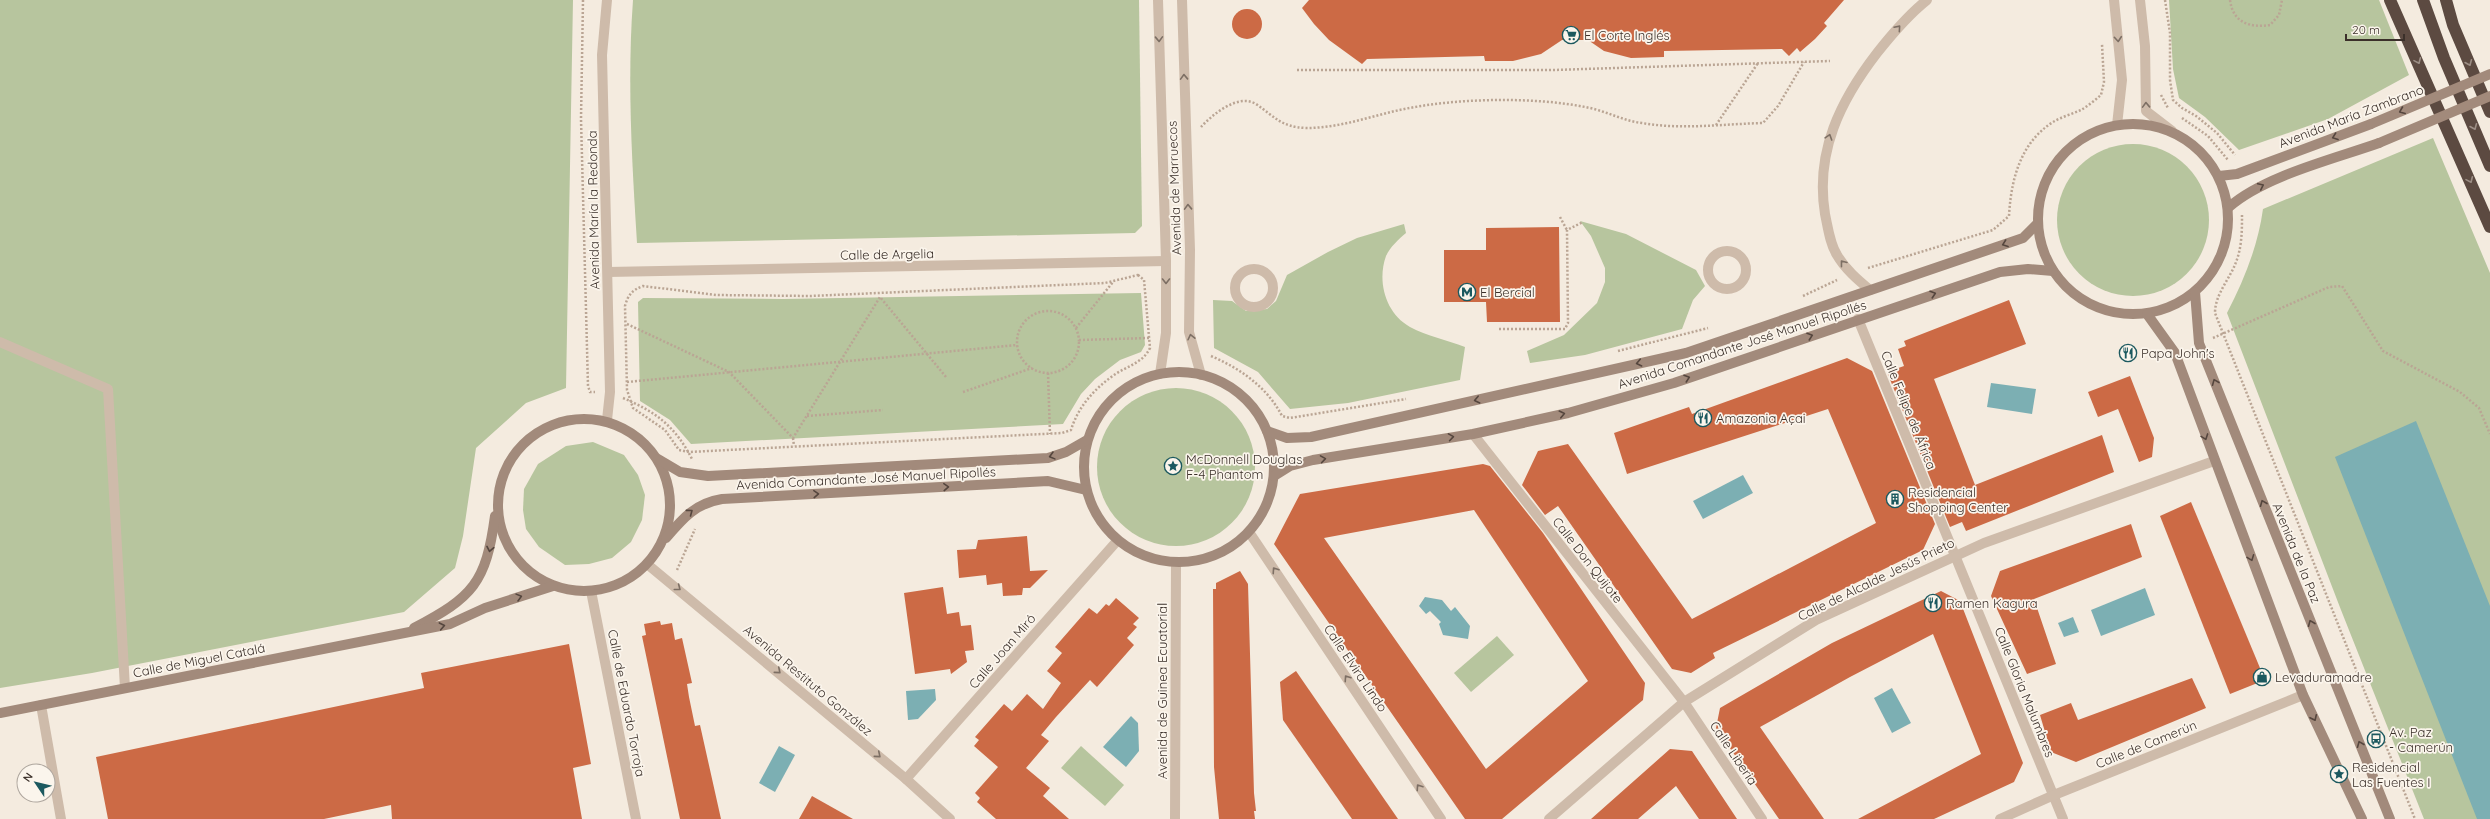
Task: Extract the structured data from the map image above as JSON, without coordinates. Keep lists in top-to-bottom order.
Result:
{
  "streets": {
    "street": [
      "Avenida María Zambrano",
      "Avenida de Marruecos",
      "Avenida María la Redonda",
      "Calle de Argelia",
      "Avenida Comandante José Manuel Ripollés",
      "Calle Felipe de África",
      "Avenida de la Paz",
      "Calle Don Quijote",
      "Calle de Alcalde Jesús Prieto",
      "Calle Joan Miró",
      "Calle de Miguel Catalá",
      "Calle Elvira Lindo",
      "Avenida Restituto González",
      "Avenida de Guinea Ecuatorial",
      "Calle Gloria Malumbres",
      "Calle de Eduardo Torroja",
      "Calle de Camerún",
      "Calle Liberia"
    ]
  },
  "crossings": [
    ["Avenida de Marruecos", "Calle de Argelia"],
    ["Avenida María la Redonda", "Calle de Argelia"],
    ["Avenida Comandante José Manuel Ripollés", "Calle Felipe de África"],
    ["Avenida Comandante José Manuel Ripollés", "Calle Don Quijote"],
    ["Calle Felipe de África", "Calle de Alcalde Jesús Prieto"],
    ["Calle Felipe de África", "Calle Gloria Malumbres"],
    ["Calle Don Quijote", "Calle de Alcalde Jesús Prieto"],
    ["Calle Don Quijote", "Calle Liberia"],
    ["Calle de Alcalde Jesús Prieto", "Calle Gloria Malumbres"],
    ["Calle de Alcalde Jesús Prieto", "Calle Liberia"],
    ["Calle Joan Miró", "Avenida Restituto González"],
    ["Calle Gloria Malumbres", "Calle de Camerún"]
  ],
  "one_way": ["Calle Elvira Lindo", "Avenida Restituto González"],
  "places": {
    "supermarket": ["El Corte Inglés"],
    "metro station": ["El Bercial"],
    "restaurant": ["Papa John's", "Amazonia Açai", "Ramen Kagura"],
    "place": ["McDonnell Douglas F-4 Phantom", "Residencial Las Fuentes I"],
    "building": ["Residencial Shopping Center"],
    "shop": ["Levaduramadre"],
    "bus stop": ["Av. Paz - Camerún"]
  },
  "scale_bar": "20 m",
  "north": "top left"
}
